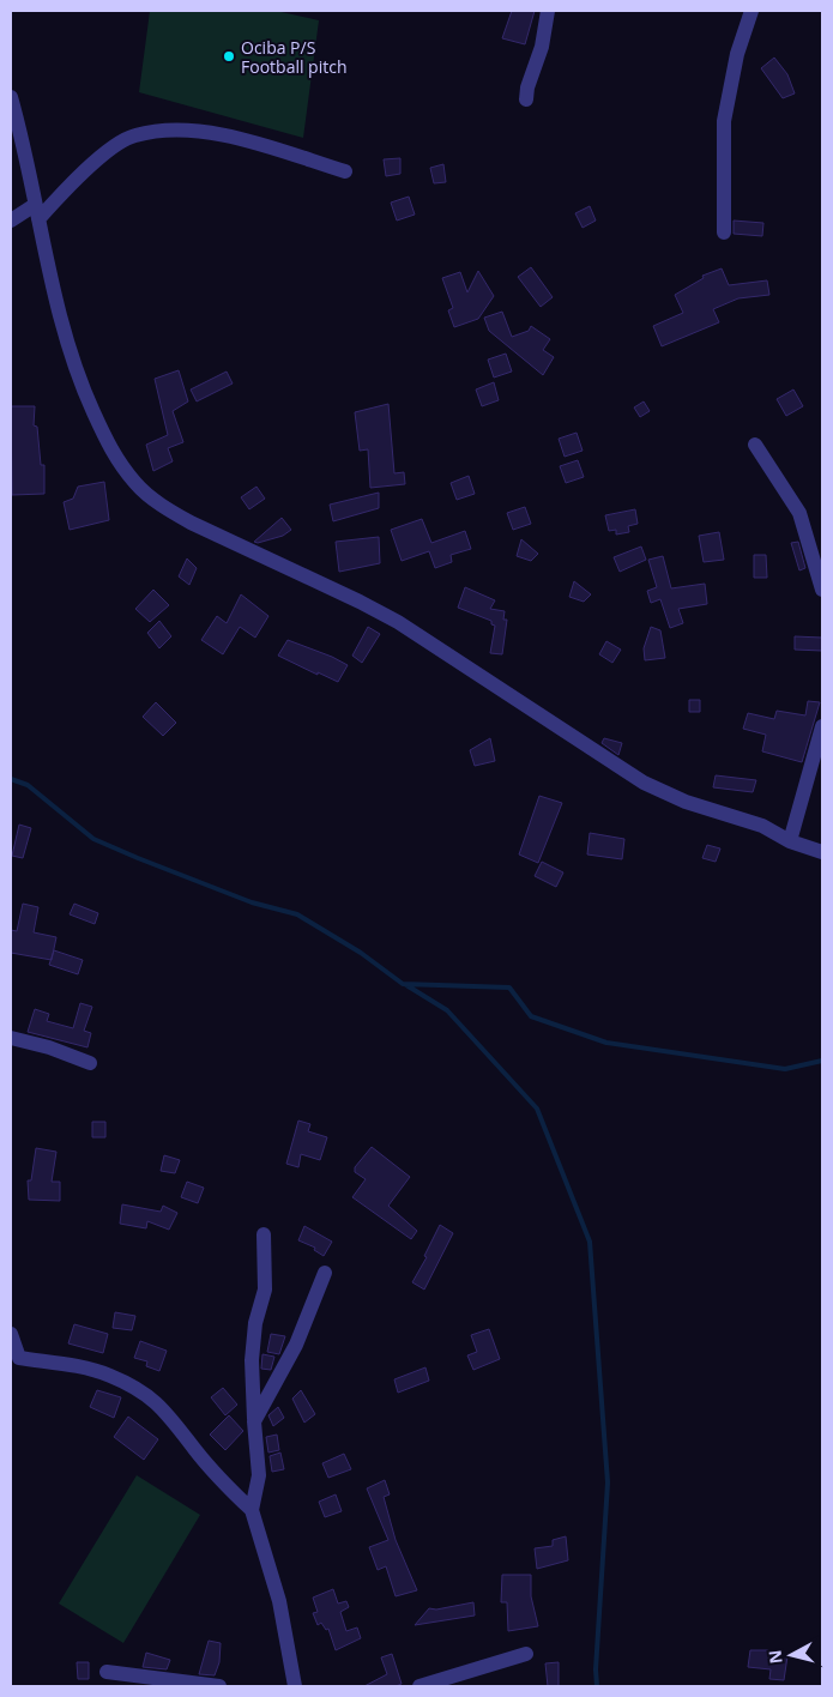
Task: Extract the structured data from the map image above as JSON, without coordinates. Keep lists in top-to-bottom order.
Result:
{
  "places": ["Ociba P/S Football pitch"],
  "north": "left"
}
